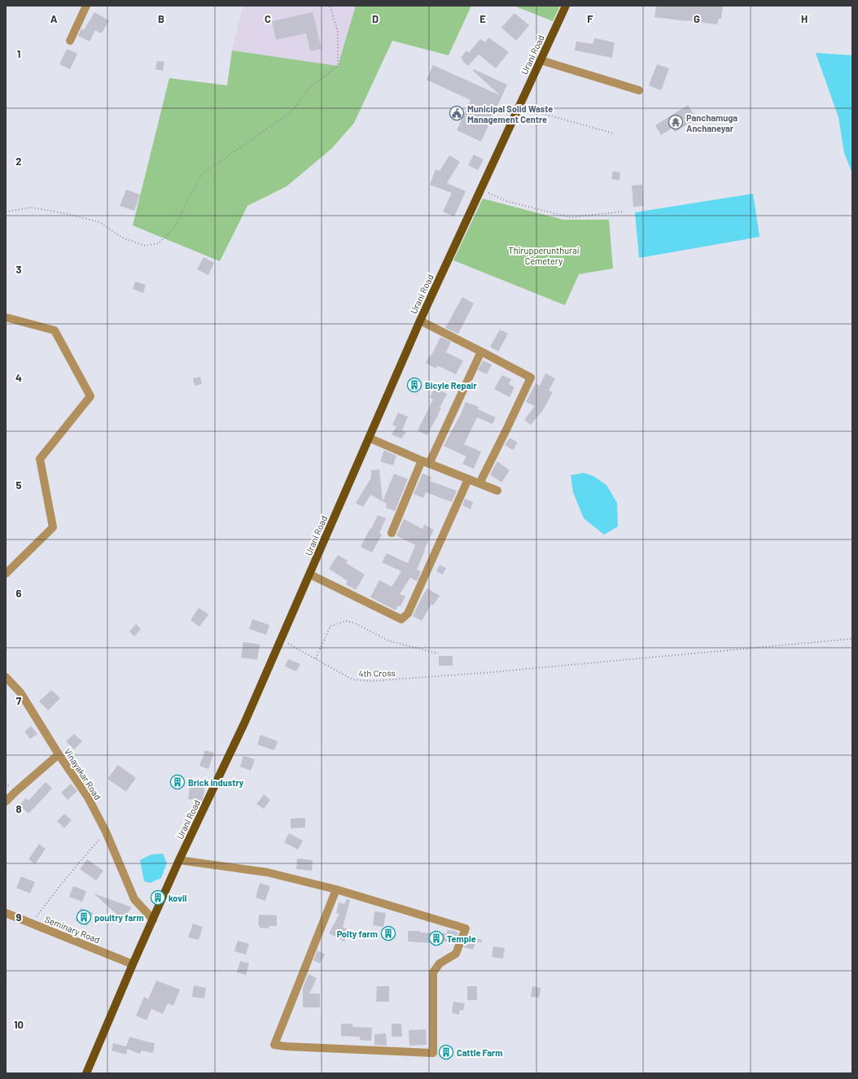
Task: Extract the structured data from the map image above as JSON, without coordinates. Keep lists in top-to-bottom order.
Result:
{
  "streets": {
    "main road": ["Urani Road"],
    "street": ["Vinayakar Road", "Seminary Road"],
    "path": ["4th Cross"]
  },
  "crossings": [
    ["Urani Road", "4th Cross"],
    ["Urani Road", "Vinayakar Road"],
    ["Urani Road", "Seminary Road"]
  ],
  "parks": ["Thirupperunthurai Cemetery"],
  "places": {
    "public building": ["Municipal Solid Waste Management Centre"],
    "temple": ["Panchamuga Anchaneyar"],
    "building": [
      "Bicyle Repair",
      "Brick industry",
      "kovil",
      "poultry farm",
      "Polty farm",
      "Temple",
      "Cattle Farm"
    ]
  },
  "grid": {
    "columns": [
      "A",
      "B",
      "C",
      "D",
      "E",
      "F",
      "G",
      "H"
    ],
    "rows": [
      "1",
      "2",
      "3",
      "4",
      "5",
      "6",
      "7",
      "8",
      "9",
      "10"
    ]
  }
}
